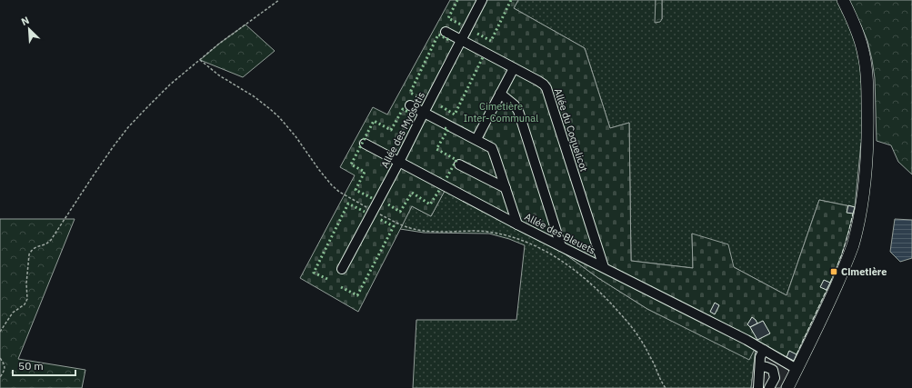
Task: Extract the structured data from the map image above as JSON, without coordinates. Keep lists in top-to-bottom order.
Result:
{
  "streets": {
    "lane": ["Allée des Myosotis", "Allée du Coquelicot", "Allée des Bleuets"]
  },
  "crossings": [
    ["Allée des Myosotis", "Allée du Coquelicot"],
    ["Allée des Myosotis", "Allée des Bleuets"],
    ["Allée du Coquelicot", "Allée des Bleuets"]
  ],
  "parks": ["Cimetière Inter-Communal"],
  "places": {
    "transit": ["Cimetière"]
  },
  "scale_bar": "50 m",
  "north": "top left"
}
